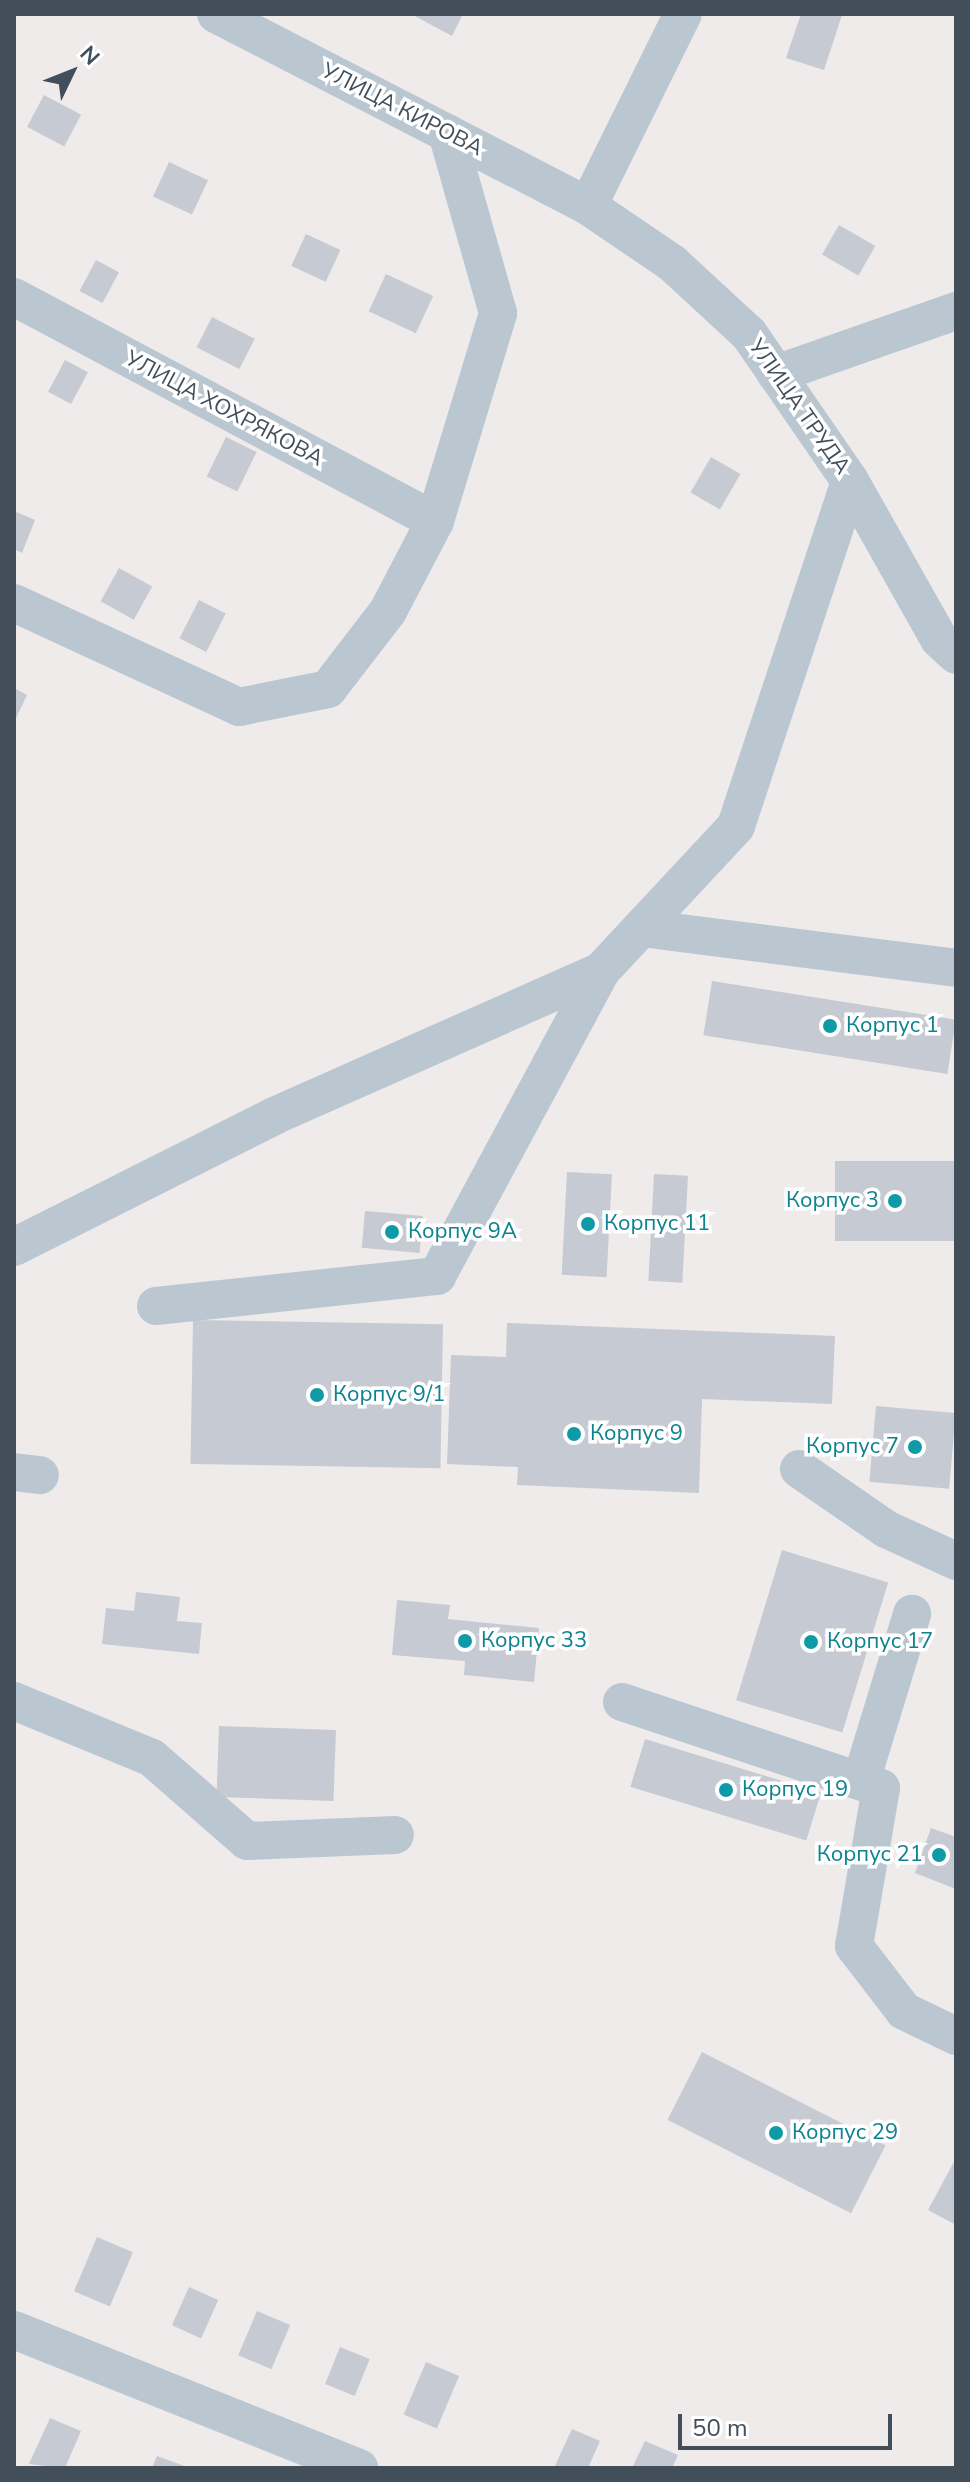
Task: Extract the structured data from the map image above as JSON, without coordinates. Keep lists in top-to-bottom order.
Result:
{
  "streets": {
    "street": ["УЛИЦА КИРОВА", "УЛИЦА ТРУДА", "УЛИЦА ХОХРЯКОВА"]
  },
  "crossings": [
    ["УЛИЦА КИРОВА", "УЛИЦА ТРУДА"]
  ],
  "places": [
    "Корпус 1",
    "Корпус 3",
    "Корпус 11",
    "Корпус 9А",
    "Корпус 9/1",
    "Корпус 9",
    "Корпус 7",
    "Корпус 33",
    "Корпус 17",
    "Корпус 19",
    "Корпус 21",
    "Корпус 29"
  ],
  "scale_bar": "50 m",
  "north": "top right"
}
